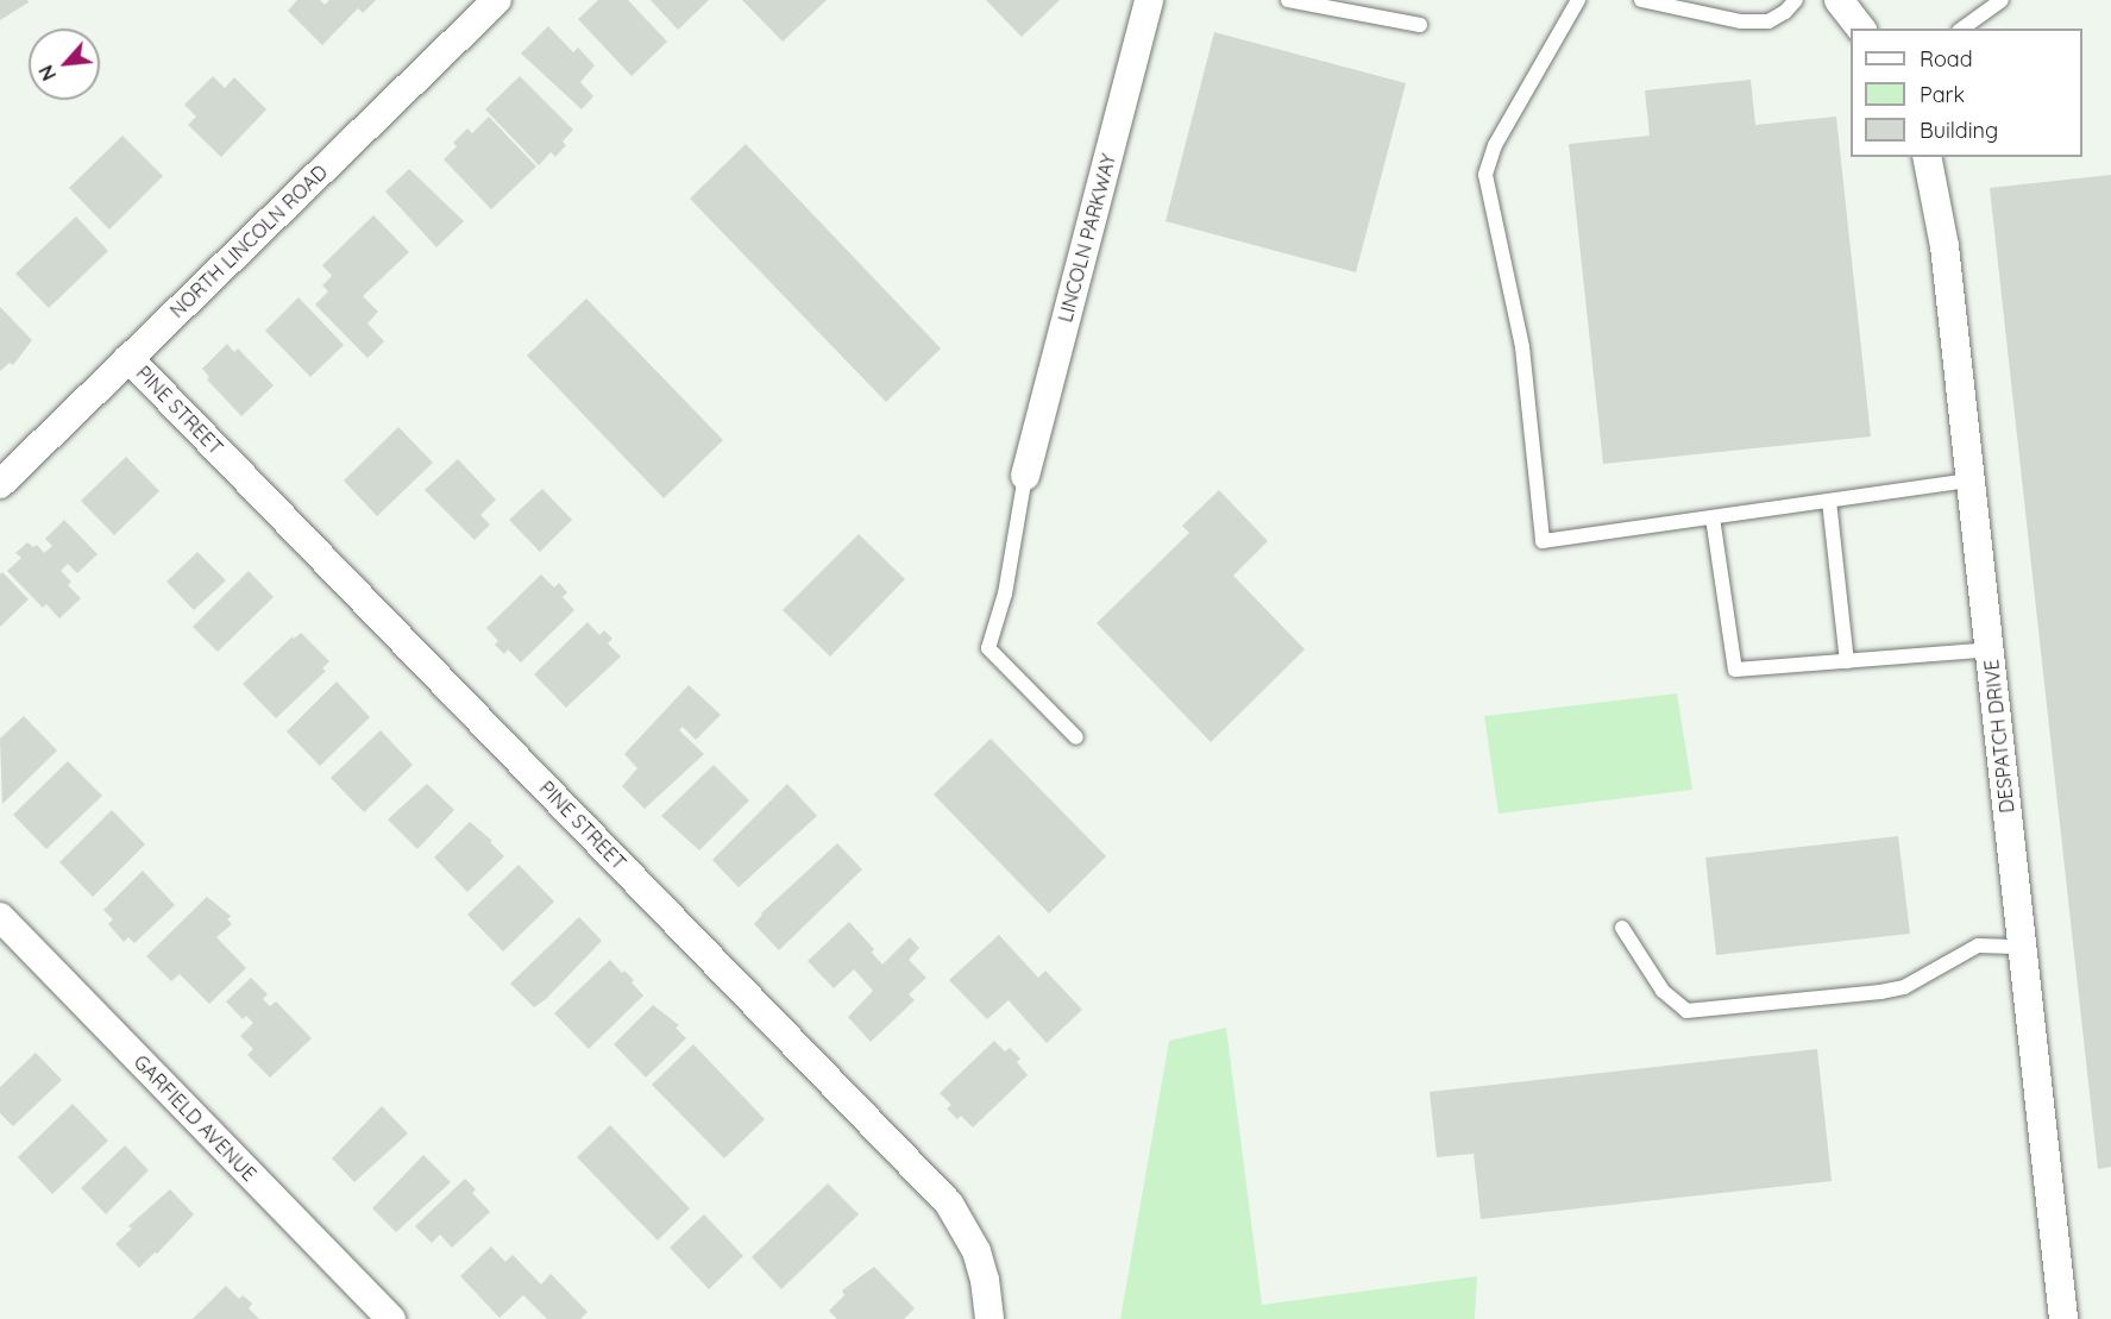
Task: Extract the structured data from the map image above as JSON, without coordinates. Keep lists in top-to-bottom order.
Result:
{
  "streets": {
    "street": [
      "LINCOLN PARKWAY",
      "NORTH LINCOLN ROAD",
      "PINE STREET",
      "DESPATCH DRIVE",
      "GARFIELD AVENUE"
    ]
  },
  "crossings": [
    ["NORTH LINCOLN ROAD", "PINE STREET"]
  ],
  "legend": ["Road", "Park", "Building"],
  "north": "bottom left"
}
